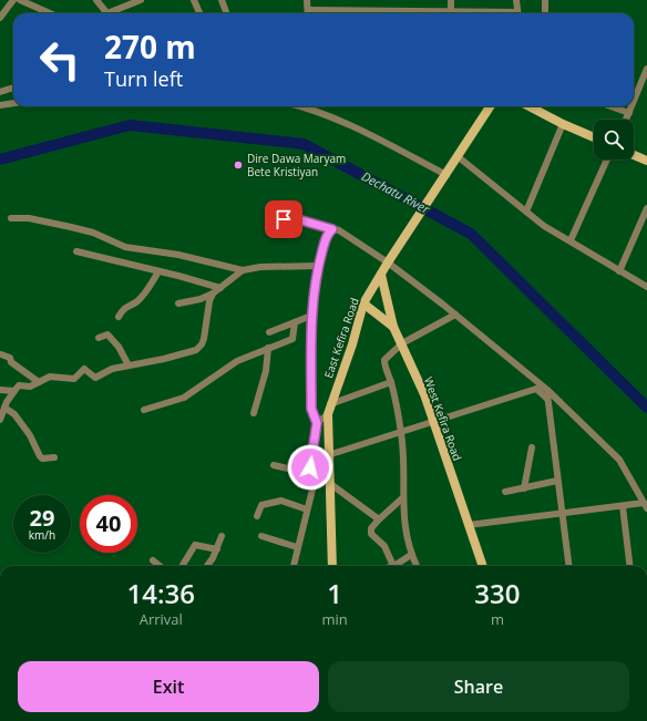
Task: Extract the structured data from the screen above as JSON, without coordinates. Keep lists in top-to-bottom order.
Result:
{
  "streets": {
    "main road": ["East Kefira Road", "West Kefira Road"]
  },
  "crossings": [
    ["East Kefira Road", "West Kefira Road"]
  ],
  "water": ["Dechatu River"],
  "places": ["Dire Dawa Maryam Bete Kristiyan"],
  "page": {
    "turn": ["270 m", "Turn left"],
    "speed": "29 km/h",
    "limit": "40",
    "eta": [
      "14:36",
      "Arrival",
      "1",
      "min",
      "330",
      "m"
    ],
    "buttons": ["Exit", "Share"]
  }
}
